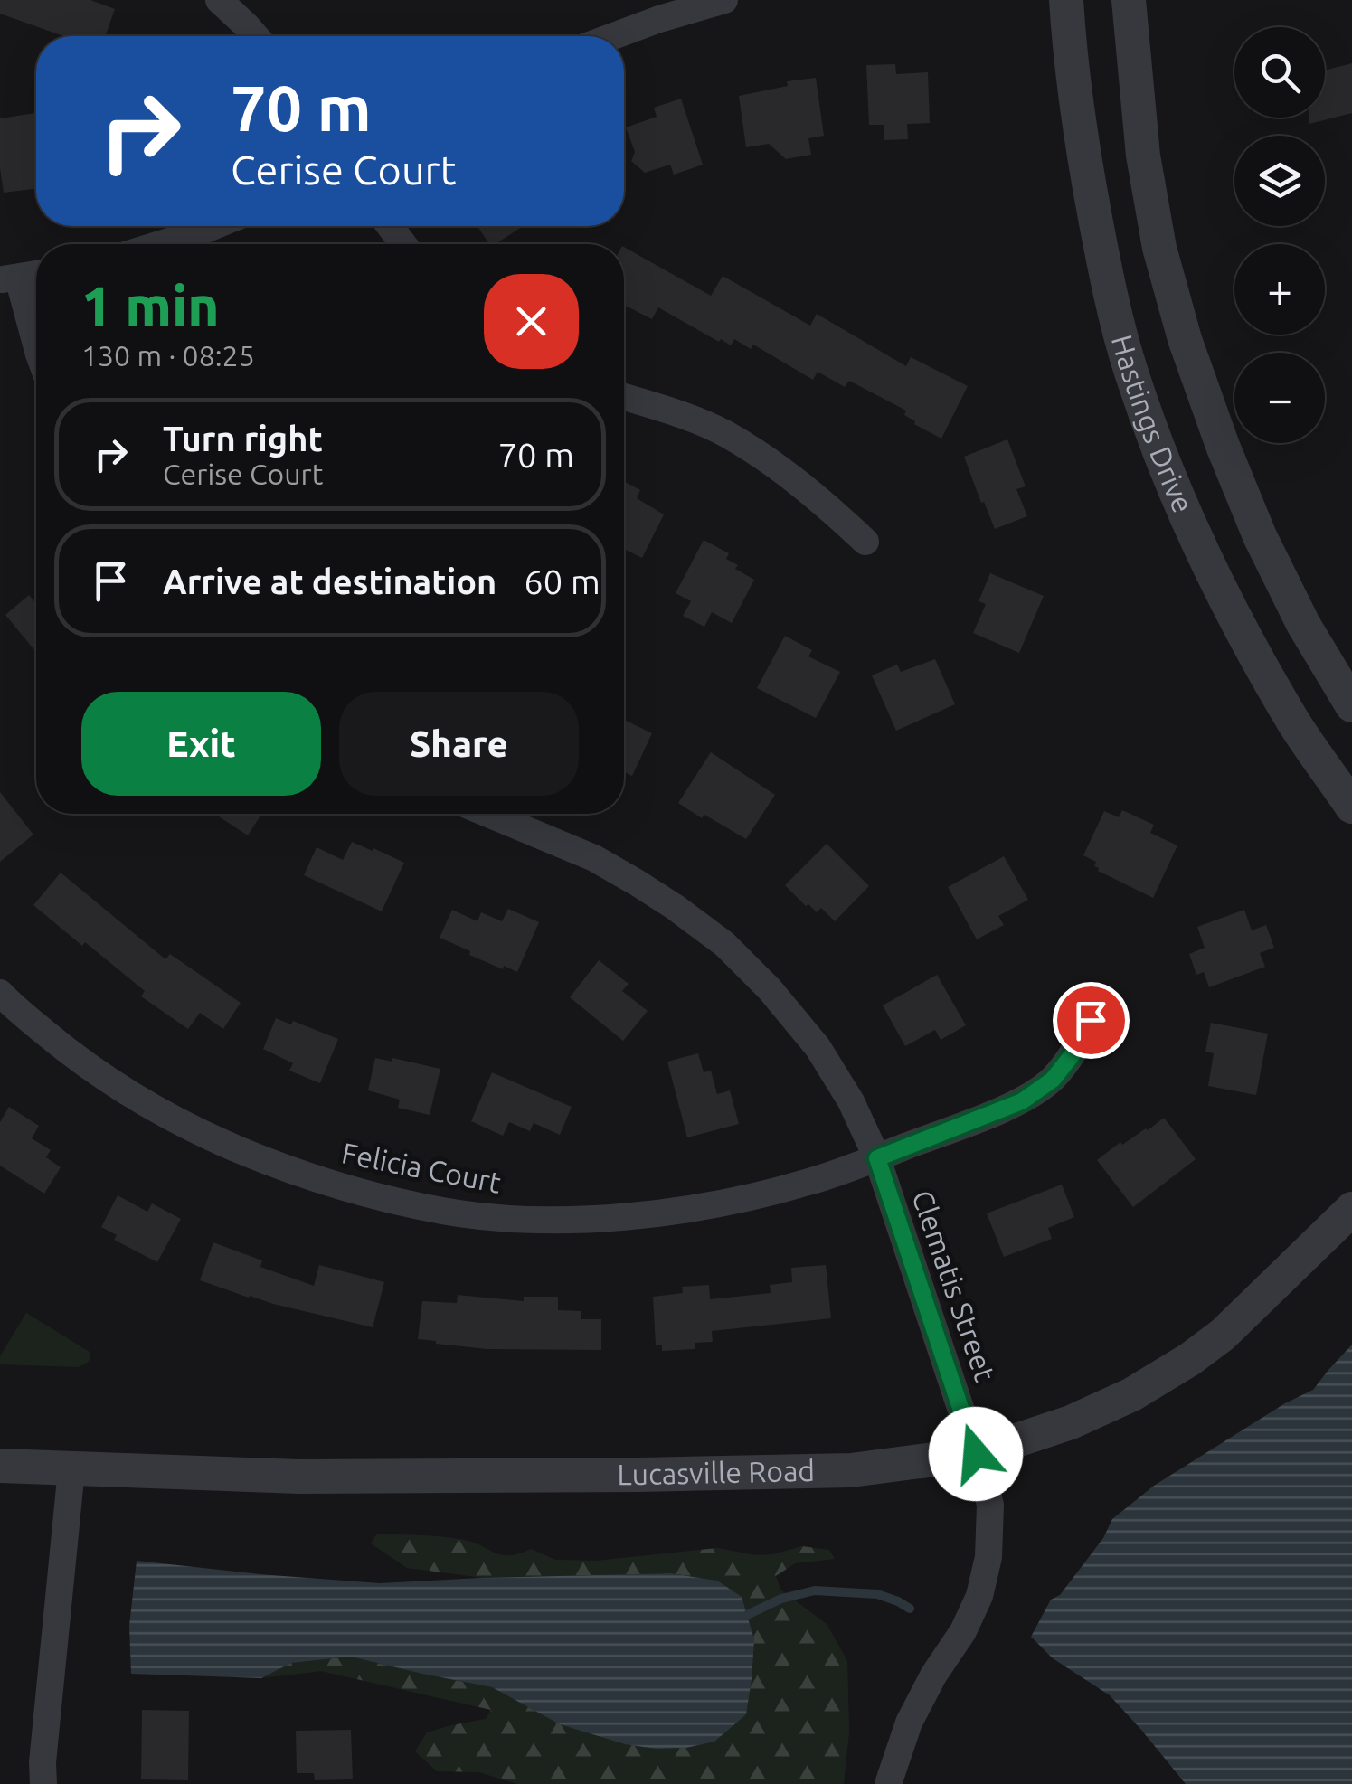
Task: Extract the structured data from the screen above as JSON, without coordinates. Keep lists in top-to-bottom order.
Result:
{
  "streets": {
    "street": [
      "Hastings Drive",
      "Felicia Court",
      "Clematis Street",
      "Lucasville Road"
    ]
  },
  "crossings": [
    ["Felicia Court", "Clematis Street"],
    ["Clematis Street", "Lucasville Road"]
  ],
  "page": {
    "map_buttons": ["+", "−"],
    "turn": ["70 m", "Cerise Court"],
    "heading": ["1 min", "130 m · 08:25"],
    "list": [
      {
        "name": "Turn right",
        "note": "Cerise Court",
        "value": "70 m"
      },
      {
        "name": "Arrive at destination",
        "value": "60 m"
      }
    ],
    "buttons": ["Exit", "Share"]
  }
}
